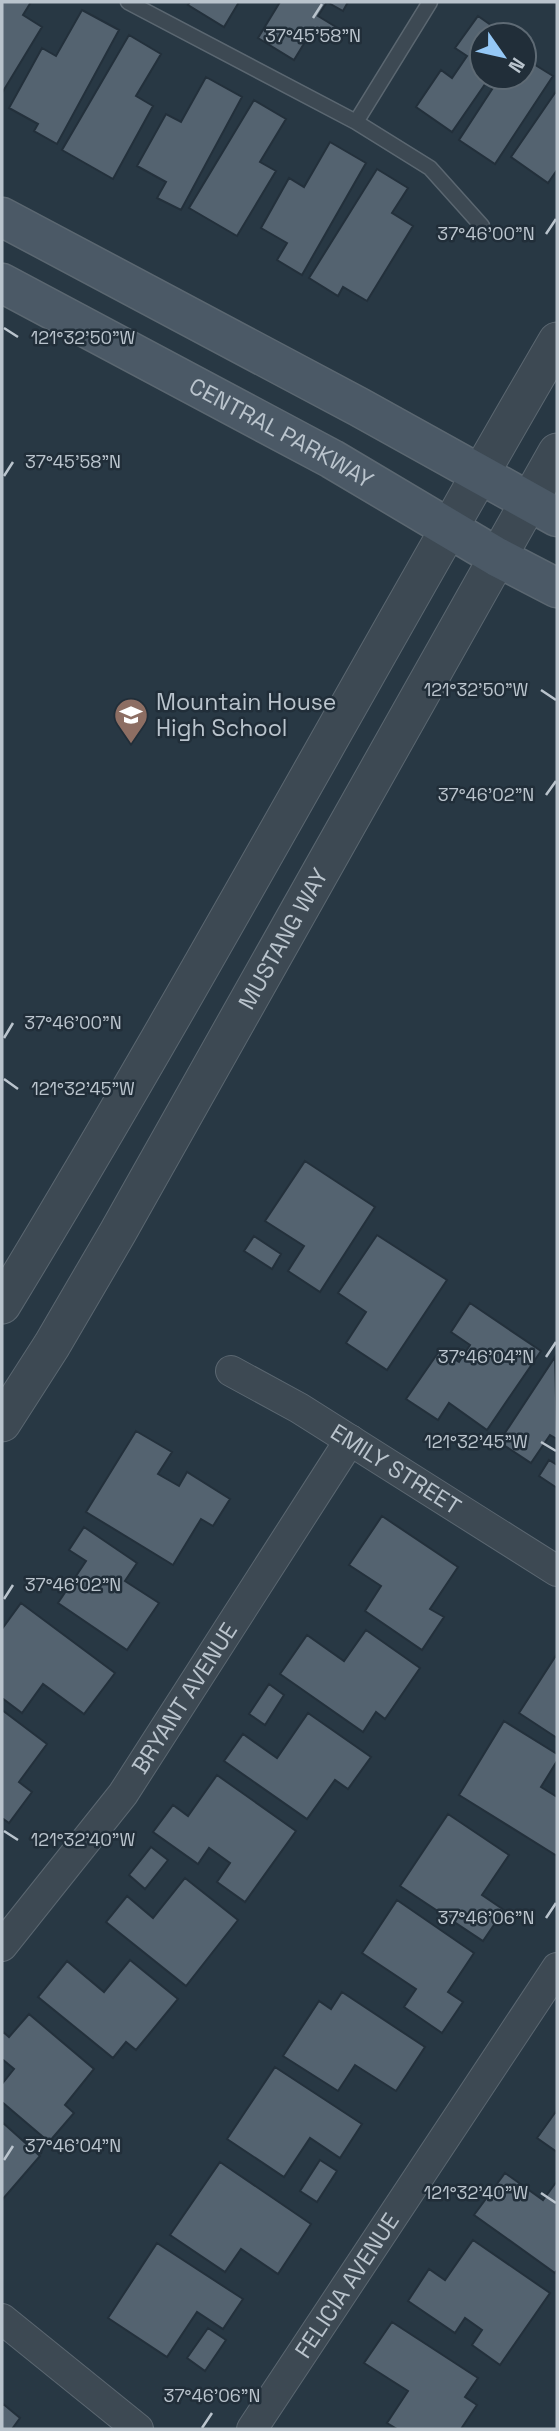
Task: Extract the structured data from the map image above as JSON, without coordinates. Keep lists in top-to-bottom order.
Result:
{
  "streets": {
    "main road": ["CENTRAL PARKWAY"],
    "street": [
      "MUSTANG WAY",
      "EMILY STREET",
      "BRYANT AVENUE",
      "FELICIA AVENUE"
    ]
  },
  "crossings": [
    ["CENTRAL PARKWAY", "MUSTANG WAY"],
    ["EMILY STREET", "BRYANT AVENUE"]
  ],
  "places": {
    "school or university": ["Mountain House High School"]
  },
  "north": "bottom right",
  "coordinates": [
    "37°45'58\"N",
    "37°46'00\"N",
    "121°32'50\"W",
    "37°46'02\"N",
    "121°32'45\"W",
    "37°46'04\"N",
    "121°32'40\"W",
    "37°46'06\"N"
  ]
}
